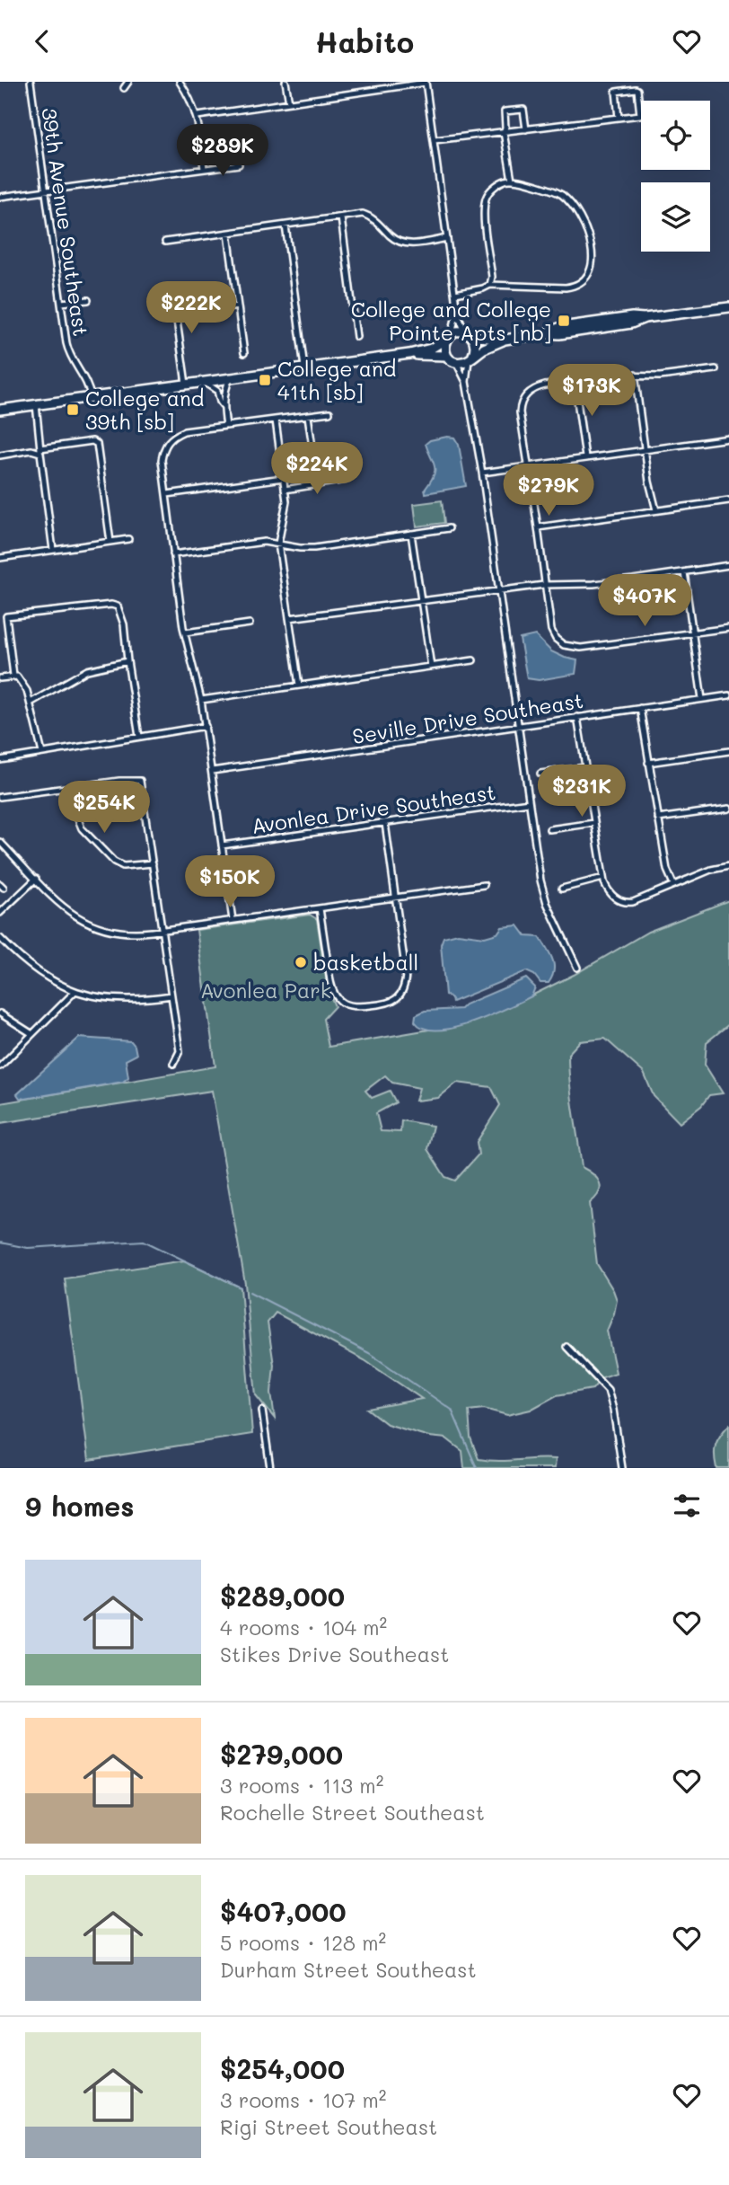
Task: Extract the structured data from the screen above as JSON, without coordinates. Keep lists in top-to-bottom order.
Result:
{
  "streets": {
    "street": ["39th Avenue Southeast", "Seville Drive Southeast", "Avonlea Drive Southeast"]
  },
  "parks": ["Avonlea Park"],
  "places": {
    "transit": ["College and College Pointe Apts [nb]", "College and 41th [sb]", "College and 39th [sb]"],
    "other": ["basketball"]
  },
  "page": {
    "header": "Habito",
    "price": [
      "$289K",
      "$222K",
      "$173K",
      "$224K",
      "$279K",
      "$407K",
      "$231K",
      "$254K",
      "$150K"
    ],
    "heading": "9 homes",
    "list": [
      {
        "name": "$289,000",
        "note": "4 rooms · 104 m² · Stikes Drive Southeast"
      },
      {
        "name": "$279,000",
        "note": "3 rooms · 113 m² · Rochelle Street Southeast"
      },
      {
        "name": "$407,000",
        "note": "5 rooms · 128 m² · Durham Street Southeast"
      },
      {
        "name": "$254,000",
        "note": "3 rooms · 107 m² · Rigi Street Southeast"
      }
    ]
  }
}
